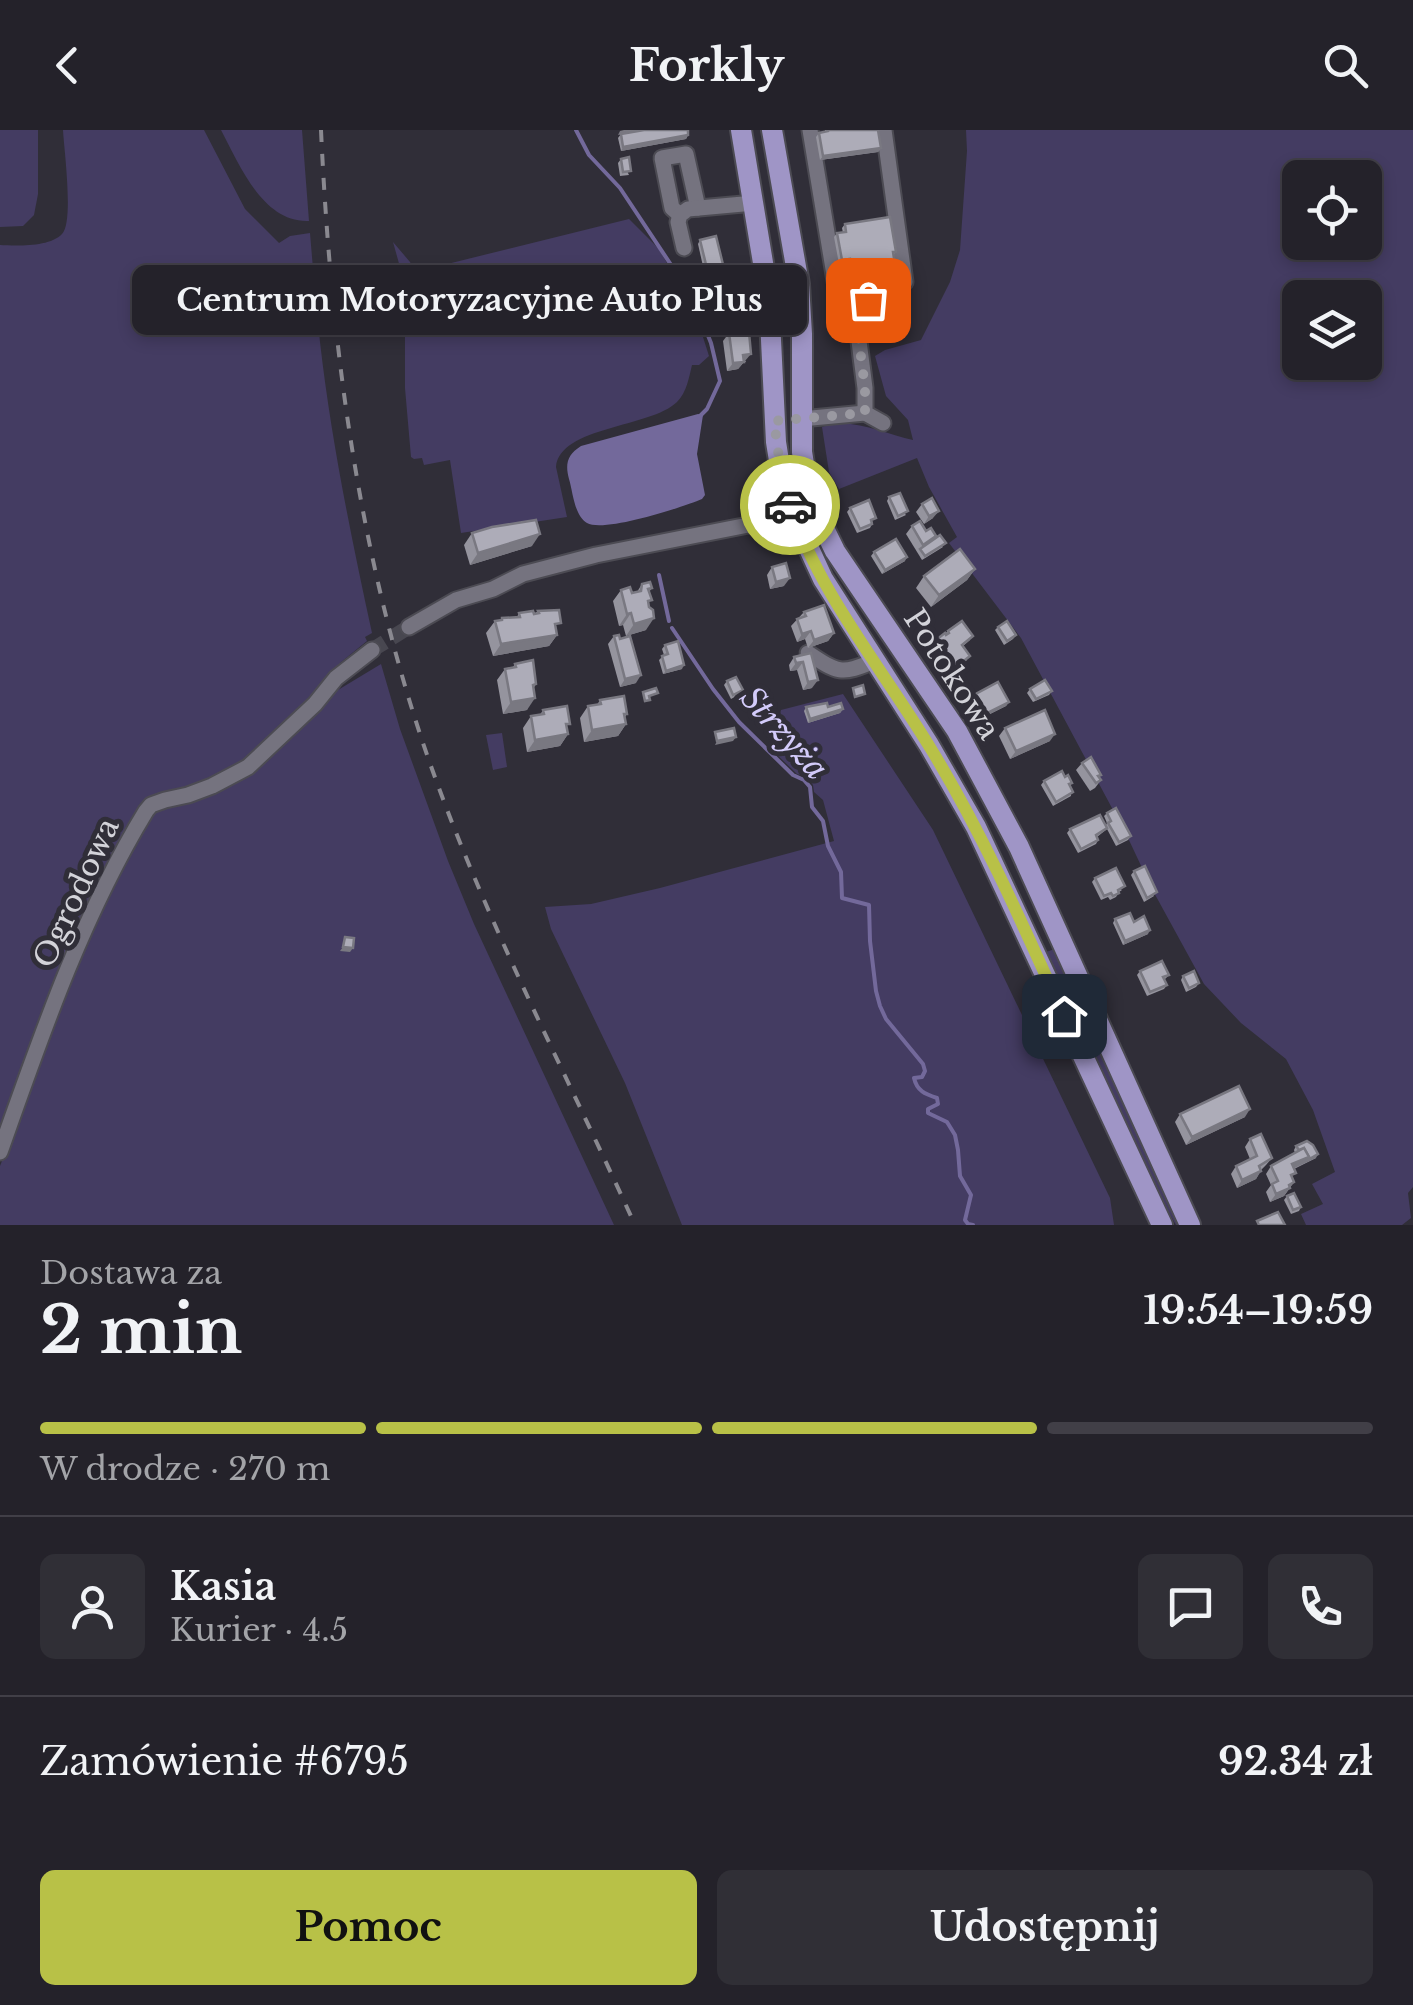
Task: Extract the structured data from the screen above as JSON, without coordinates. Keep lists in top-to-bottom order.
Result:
{
  "streets": {
    "main road": ["Potokowa"],
    "street": ["Ogrodowa"]
  },
  "water": ["Strzyża"],
  "places": ["Centrum Motoryzacyjne Auto Plus"],
  "page": {
    "header": "Forkly",
    "bubble": "Centrum Motoryzacyjne Auto Plus",
    "heading": ["2 min", "Dostawa za", "19:54–19:59"],
    "panel": [
      "Kasia",
      "Kurier · 4.5",
      "Zamówienie #6795",
      "92.34 zł"
    ],
    "bar": "W drodze · 270 m",
    "buttons": ["Pomoc", "Udostępnij"]
  }
}
